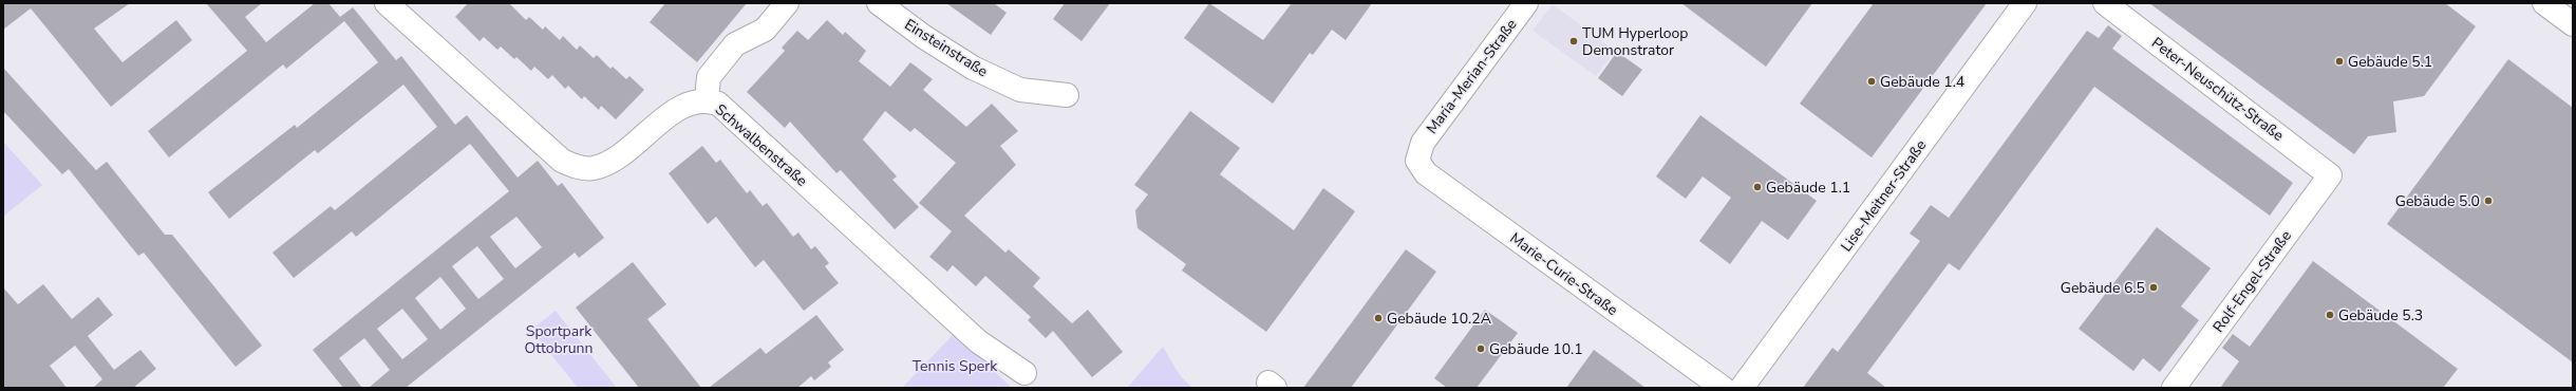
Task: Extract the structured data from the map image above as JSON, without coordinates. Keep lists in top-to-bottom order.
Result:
{
  "streets": {
    "street": [
      "Einsteinstraße",
      "Maria-Merian-Straße",
      "Peter-Neuschütz-Straße",
      "Schwalbenstraße",
      "Lise-Meitner-Straße",
      "Marie-Curie-Straße",
      "Rolf-Engel-Straße"
    ]
  },
  "crossings": [
    ["Maria-Merian-Straße", "Marie-Curie-Straße"],
    ["Peter-Neuschütz-Straße", "Rolf-Engel-Straße"]
  ],
  "parks": ["Sportpark Ottobrunn", "Tennis Sperk"],
  "places": [
    "TUM Hyperloop Demonstrator",
    "Gebäude 5.1",
    "Gebäude 1.4",
    "Gebäude 1.1",
    "Gebäude 5.0",
    "Gebäude 6.5",
    "Gebäude 5.3",
    "Gebäude 10.2A",
    "Gebäude 10.1"
  ]
}
